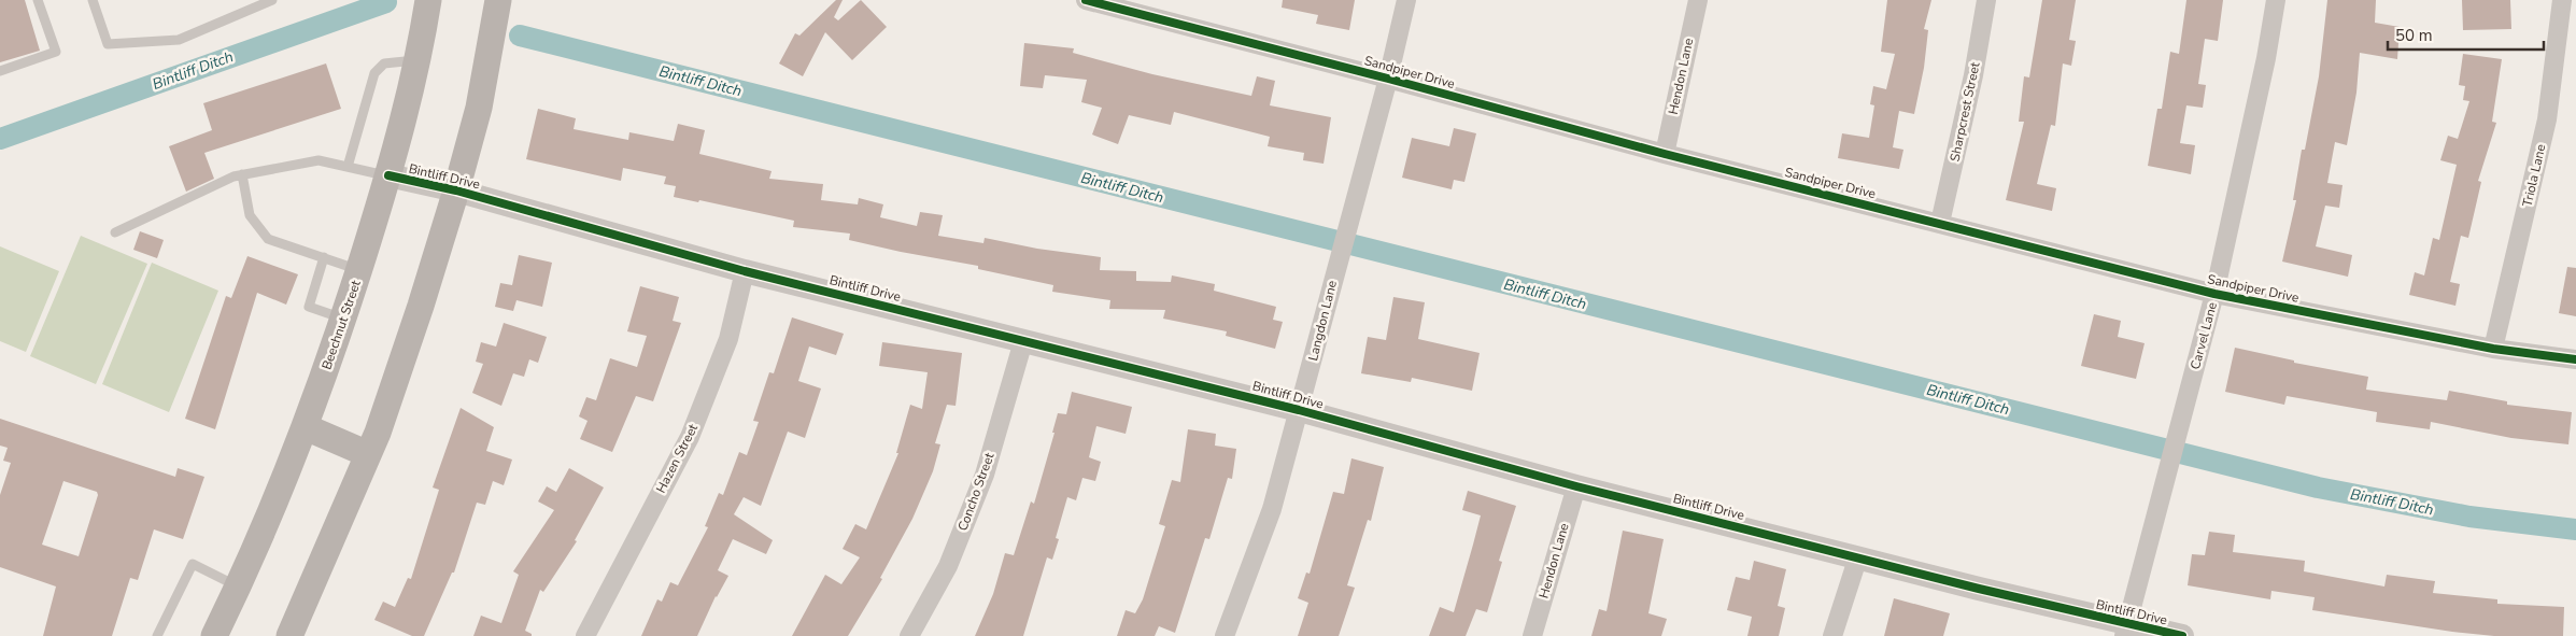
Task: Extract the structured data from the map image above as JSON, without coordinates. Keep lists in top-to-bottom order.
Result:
{
  "streets": {
    "main road": ["Beechnut Street"],
    "street": [
      "Sandpiper Drive",
      "Hendon Lane",
      "Sharpcrest Street",
      "Triola Lane",
      "Bintliff Drive",
      "Langdon Lane",
      "Carvel Lane",
      "Hazen Street",
      "Concho Street"
    ]
  },
  "crossings": [
    ["Sandpiper Drive", "Hendon Lane"],
    ["Sandpiper Drive", "Sharpcrest Street"],
    ["Sandpiper Drive", "Triola Lane"],
    ["Sandpiper Drive", "Langdon Lane"],
    ["Sandpiper Drive", "Carvel Lane"],
    ["Hendon Lane", "Bintliff Drive"],
    ["Bintliff Drive", "Langdon Lane"],
    ["Bintliff Drive", "Beechnut Street"],
    ["Bintliff Drive", "Carvel Lane"],
    ["Bintliff Drive", "Hazen Street"],
    ["Bintliff Drive", "Concho Street"]
  ],
  "water": ["Bintliff Ditch"],
  "scale_bar": "50 m"
}
